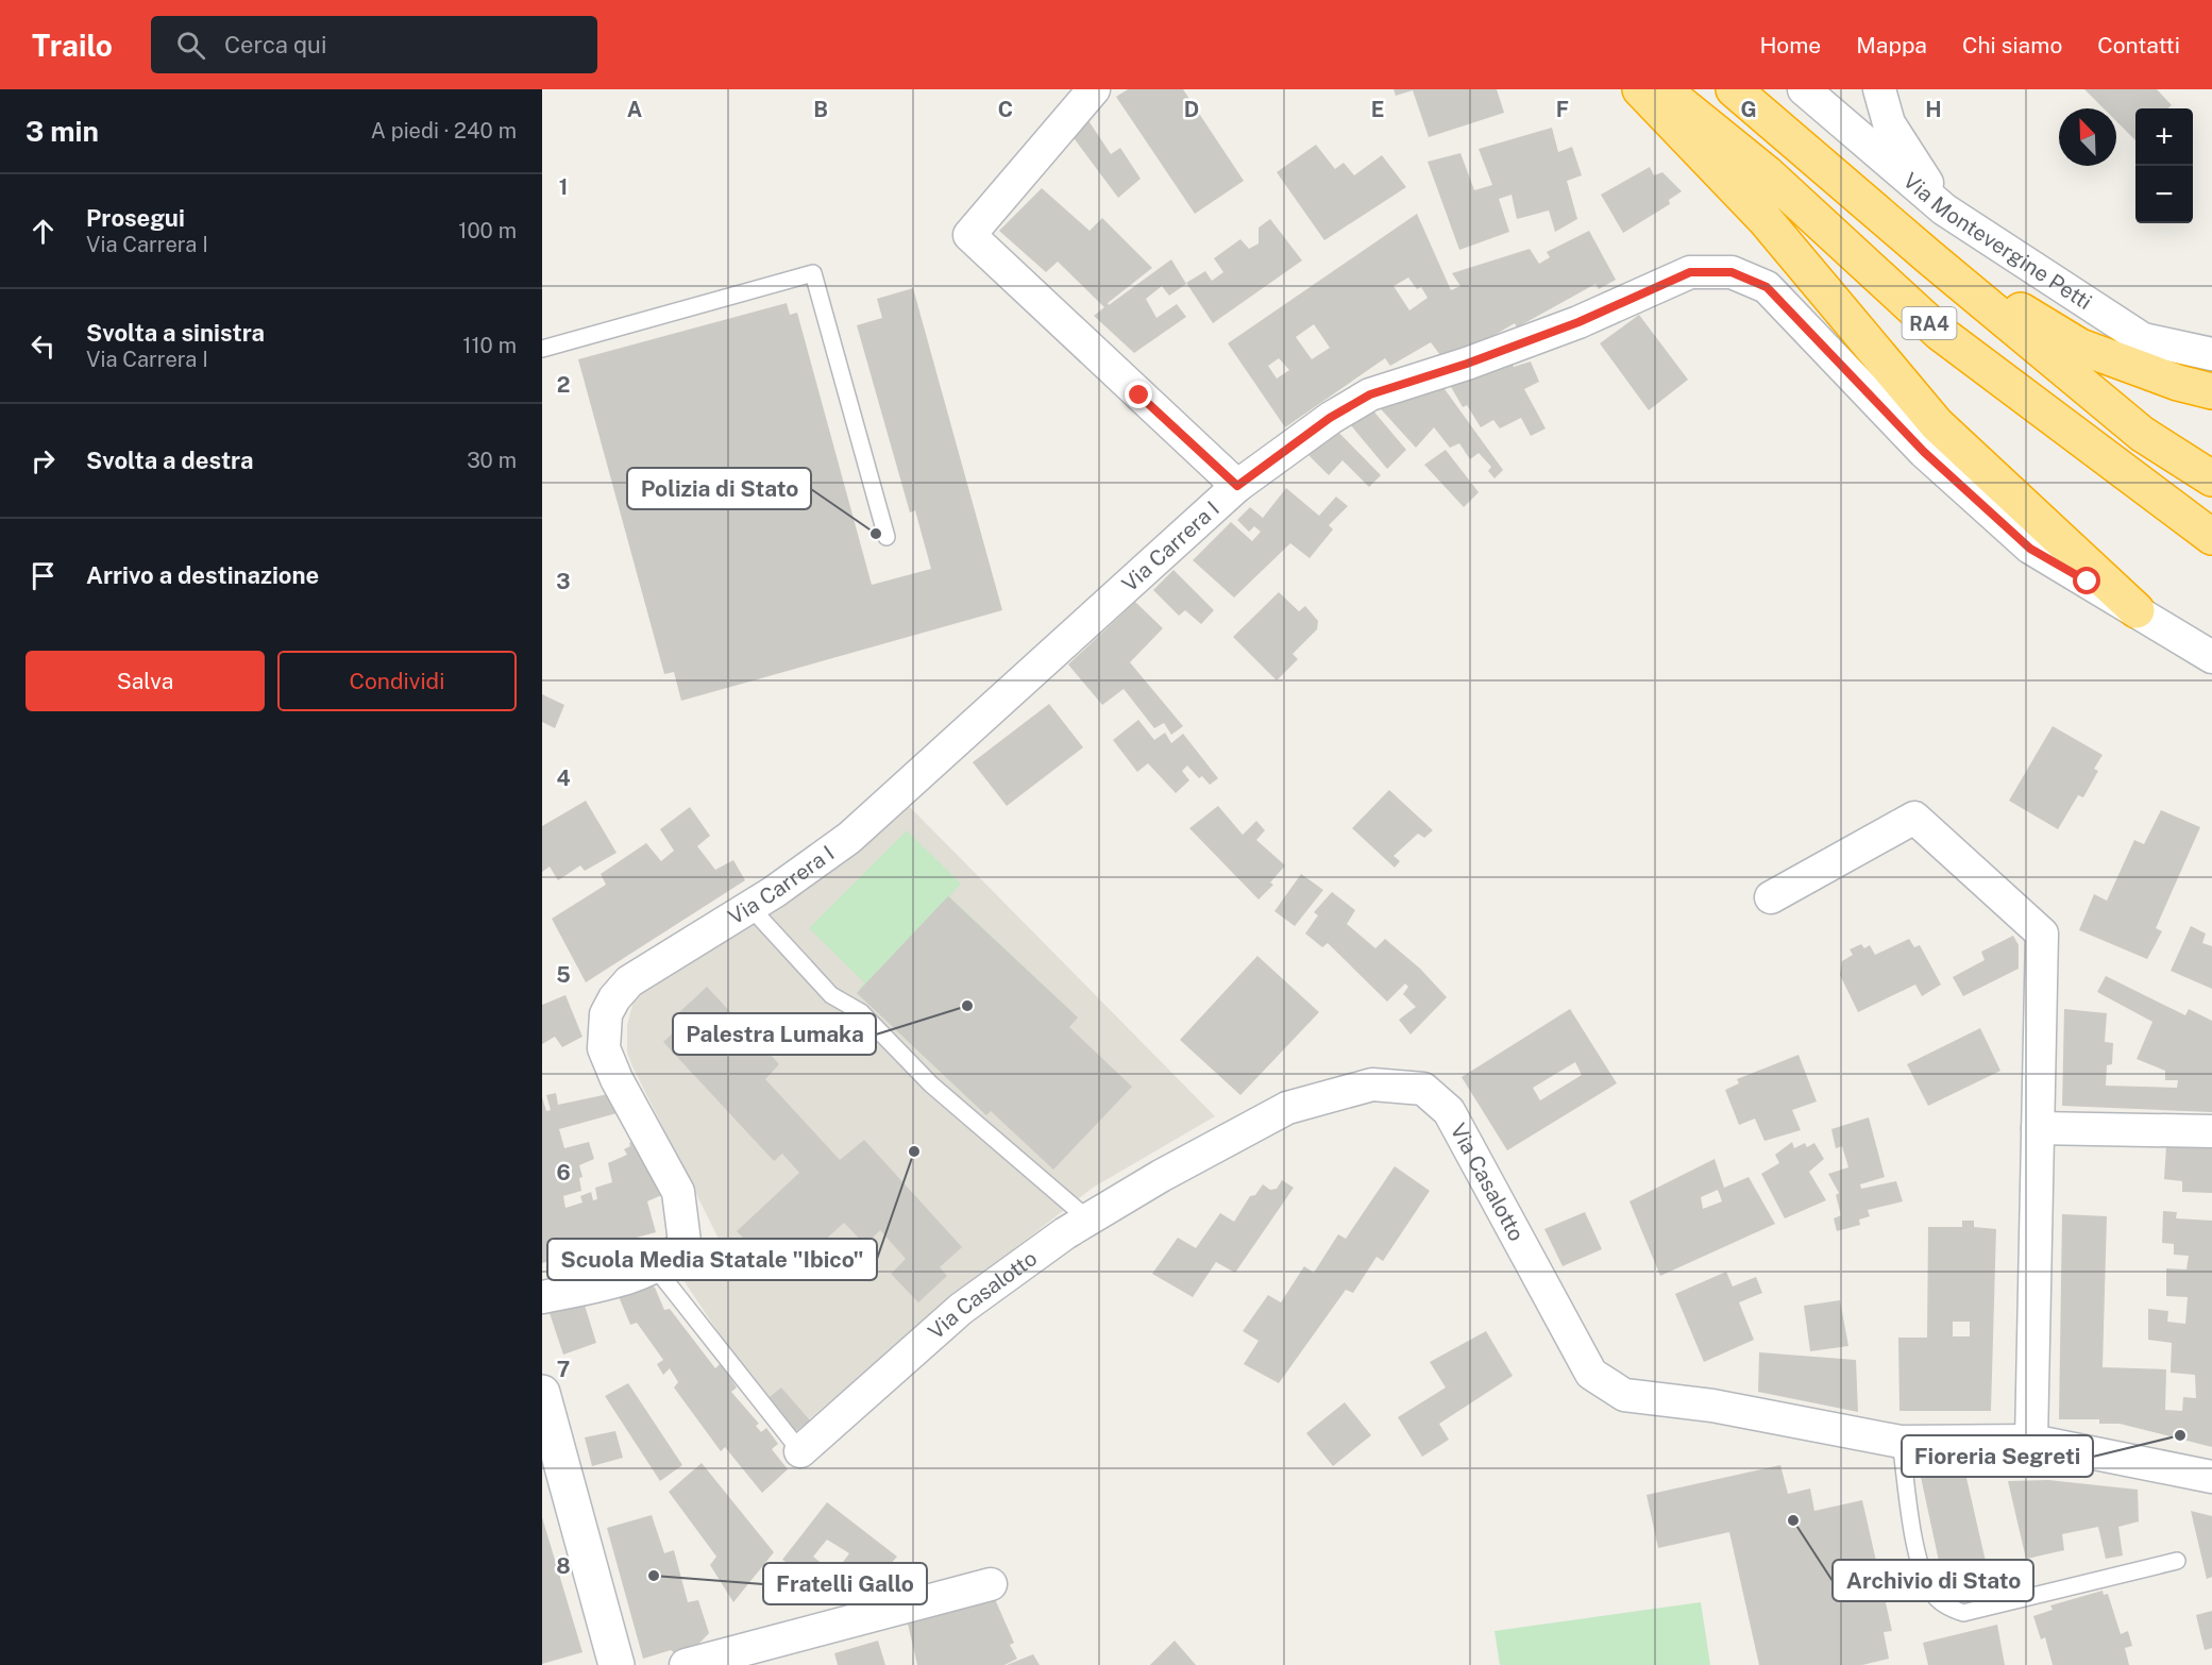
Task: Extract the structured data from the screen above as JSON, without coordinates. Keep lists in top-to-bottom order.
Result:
{
  "streets": {
    "highway": ["RA4"],
    "street": ["Via Montevergine Petti", "Via Carrera I", "Via Casalotto"]
  },
  "places": [
    "Polizia di Stato",
    "Palestra Lumaka",
    "Scuola Media Statale \"Ibico\"",
    "Fioreria Segreti",
    "Archivio di Stato",
    "Fratelli Gallo"
  ],
  "north": "top left",
  "page": {
    "header": "Trailo",
    "search": "Cerca qui",
    "nav": [
      "Home",
      "Mappa",
      "Chi siamo",
      "Contatti"
    ],
    "heading": ["3 min", "A piedi · 240 m"],
    "map_buttons": ["+", "−"],
    "list": [
      ["Prosegui", "Via Carrera I", "100 m"],
      ["Svolta a sinistra", "Via Carrera I", "110 m"],
      ["Svolta a destra", "30 m"],
      "Arrivo a destinazione"
    ],
    "buttons": ["Salva", "Condividi"]
  },
  "grid": {
    "columns": [
      "A",
      "B",
      "C",
      "D",
      "E",
      "F",
      "G",
      "H"
    ],
    "rows": [
      "1",
      "2",
      "3",
      "4",
      "5",
      "6",
      "7",
      "8"
    ]
  }
}
